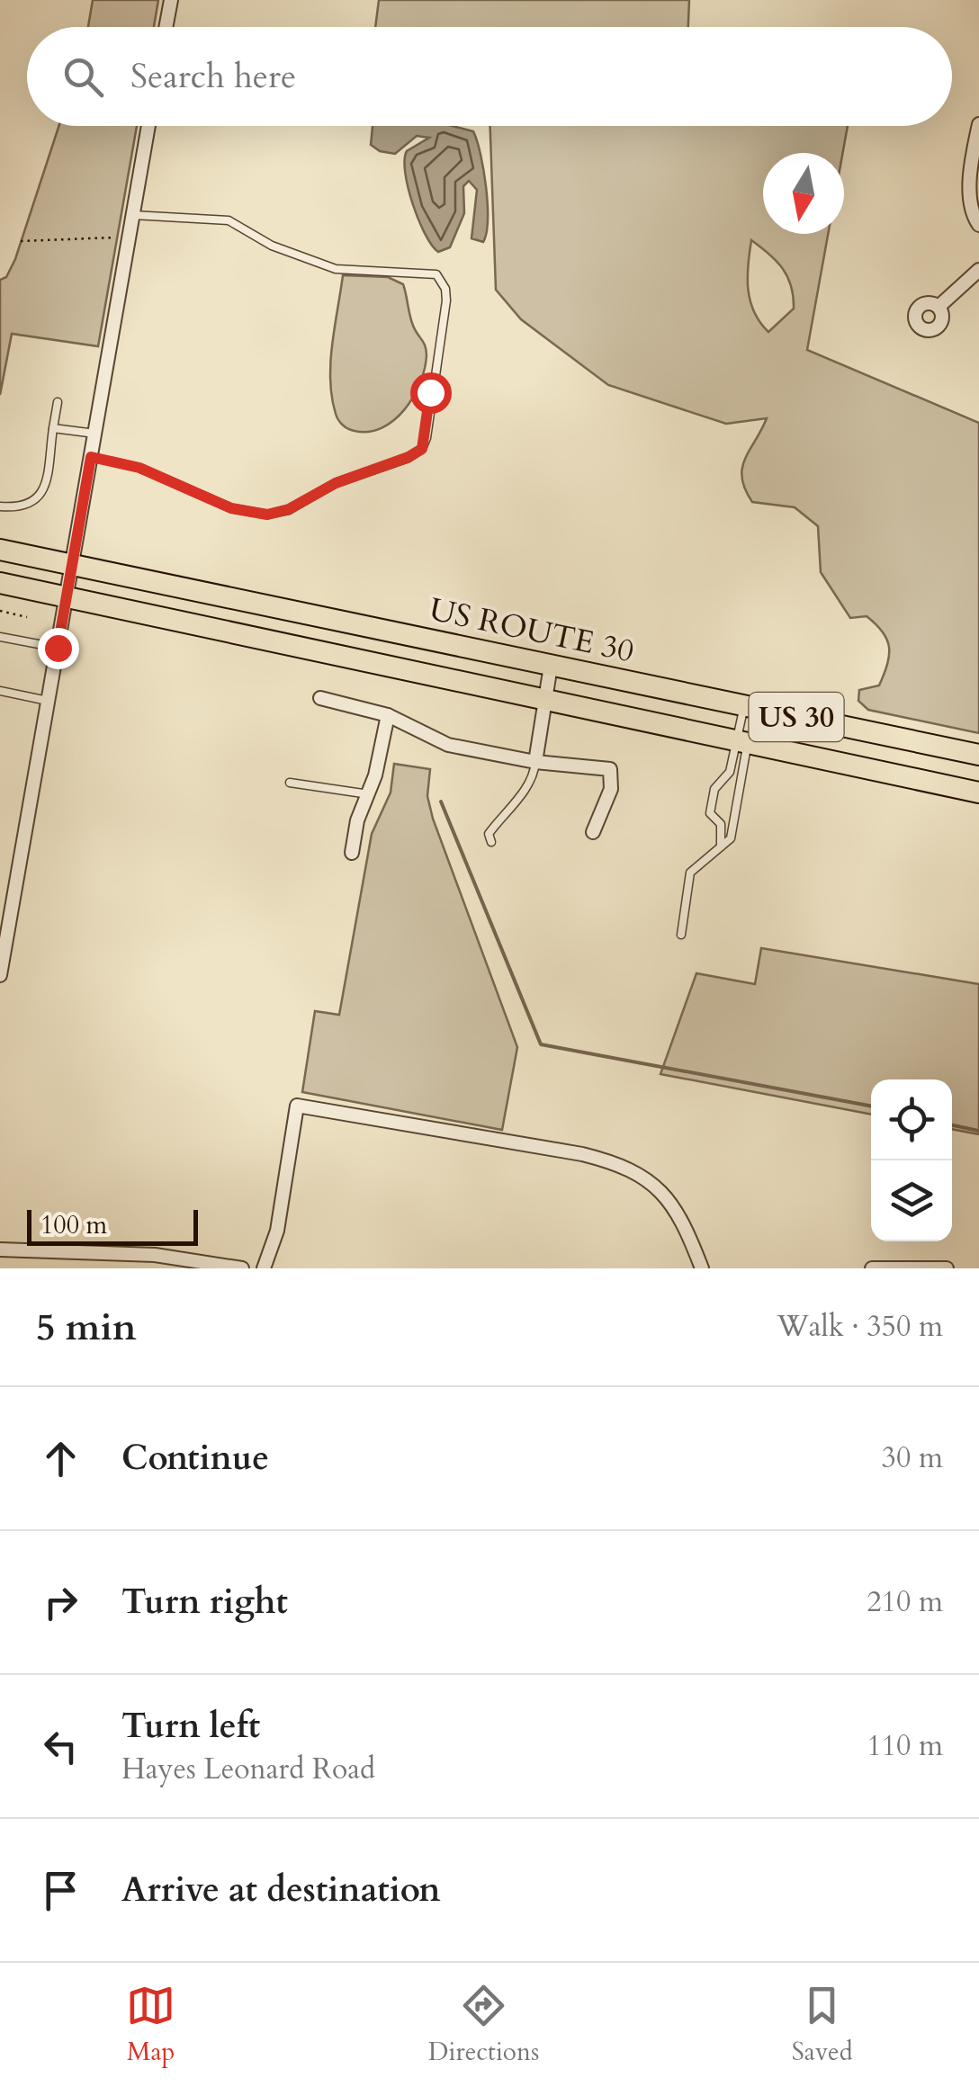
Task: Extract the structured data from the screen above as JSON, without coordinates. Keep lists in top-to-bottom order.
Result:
{
  "streets": {
    "highway": ["US ROUTE 30", "US 30"]
  },
  "crossings": [
    ["US ROUTE 30", "US 30"]
  ],
  "scale_bar": "100 m",
  "north": "bottom",
  "page": {
    "search": "Search here",
    "scale": "100 m",
    "heading": ["5 min", "Walk · 350 m"],
    "list": [
      ["Continue", "30 m"],
      ["Turn right", "210 m"],
      ["Turn left", "Hayes Leonard Road", "110 m"],
      "Arrive at destination"
    ],
    "nav": ["Map", "Directions", "Saved"]
  }
}
